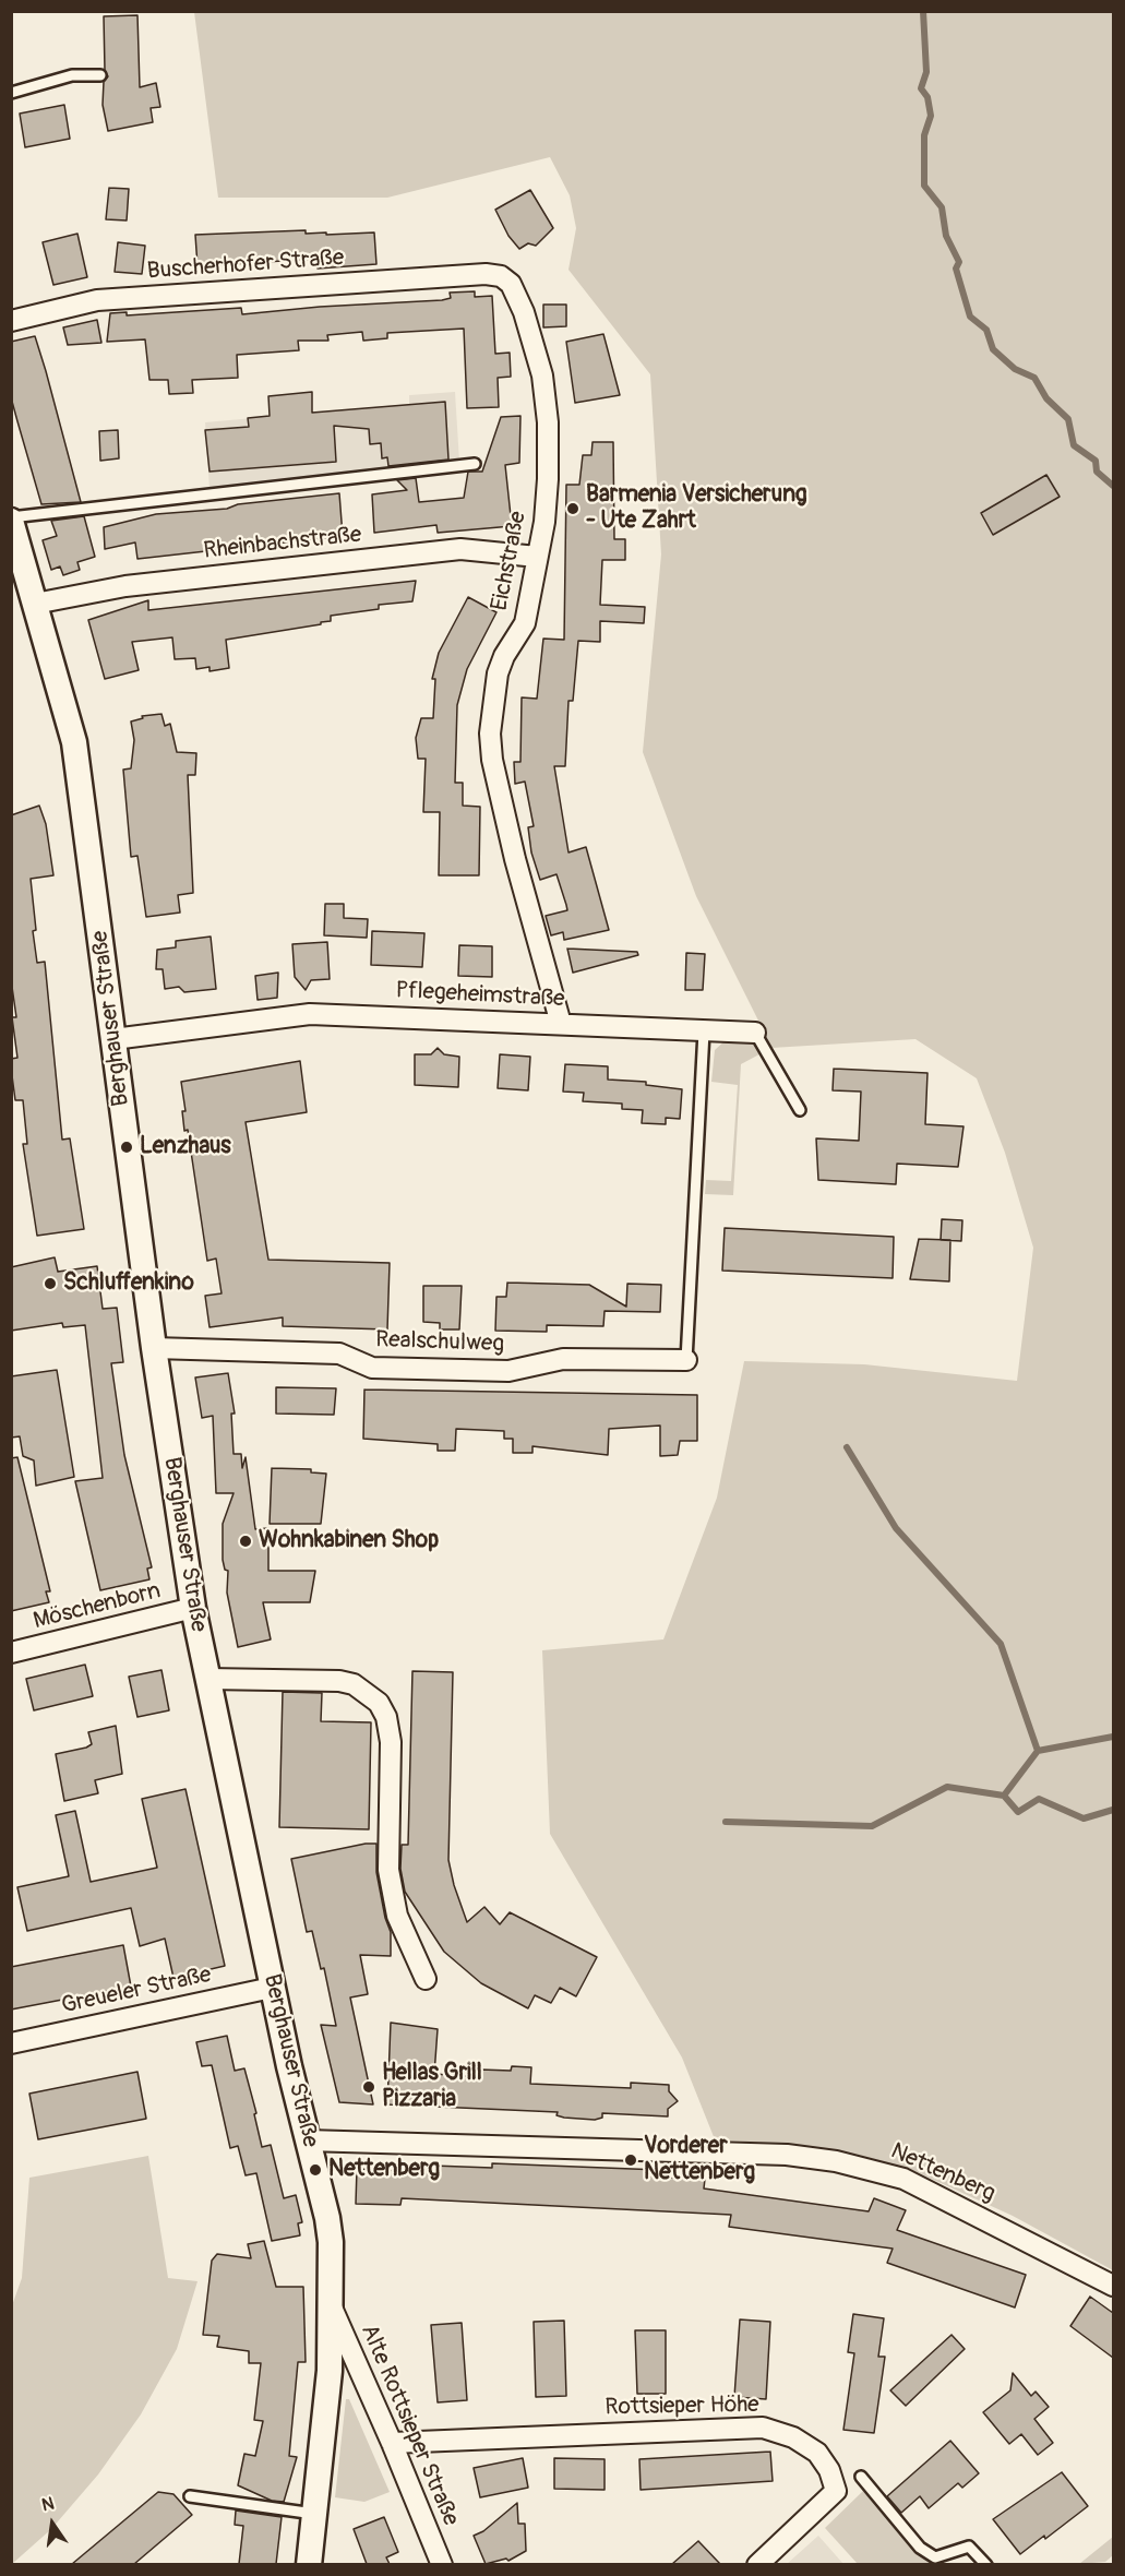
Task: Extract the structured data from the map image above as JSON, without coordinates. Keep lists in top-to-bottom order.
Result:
{
  "streets": {
    "street": [
      "Buscherhofer Straße",
      "Rheinbachstraße",
      "Eichstraße",
      "Pflegeheimstraße",
      "Berghauser Straße",
      "Realschulweg",
      "Möschenborn",
      "Greueler Straße",
      "Nettenberg",
      "Rottsieper Höhe",
      "Alte Rottsieper Straße"
    ]
  },
  "crossings": [
    ["Buscherhofer Straße", "Eichstraße"],
    ["Rheinbachstraße", "Eichstraße"],
    ["Rheinbachstraße", "Berghauser Straße"],
    ["Eichstraße", "Pflegeheimstraße"],
    ["Pflegeheimstraße", "Berghauser Straße"],
    ["Berghauser Straße", "Realschulweg"],
    ["Berghauser Straße", "Möschenborn"],
    ["Berghauser Straße", "Greueler Straße"],
    ["Berghauser Straße", "Nettenberg"],
    ["Berghauser Straße", "Alte Rottsieper Straße"],
    ["Rottsieper Höhe", "Alte Rottsieper Straße"]
  ],
  "places": [
    "Barmenia Versicherung - Ute Zahrt",
    "Lenzhaus",
    "Schluffenkino",
    "Wohnkabinen Shop",
    "Hellas Grill Pizzaria",
    "Vorderer Nettenberg",
    "Nettenberg"
  ],
  "north": "top"
}
